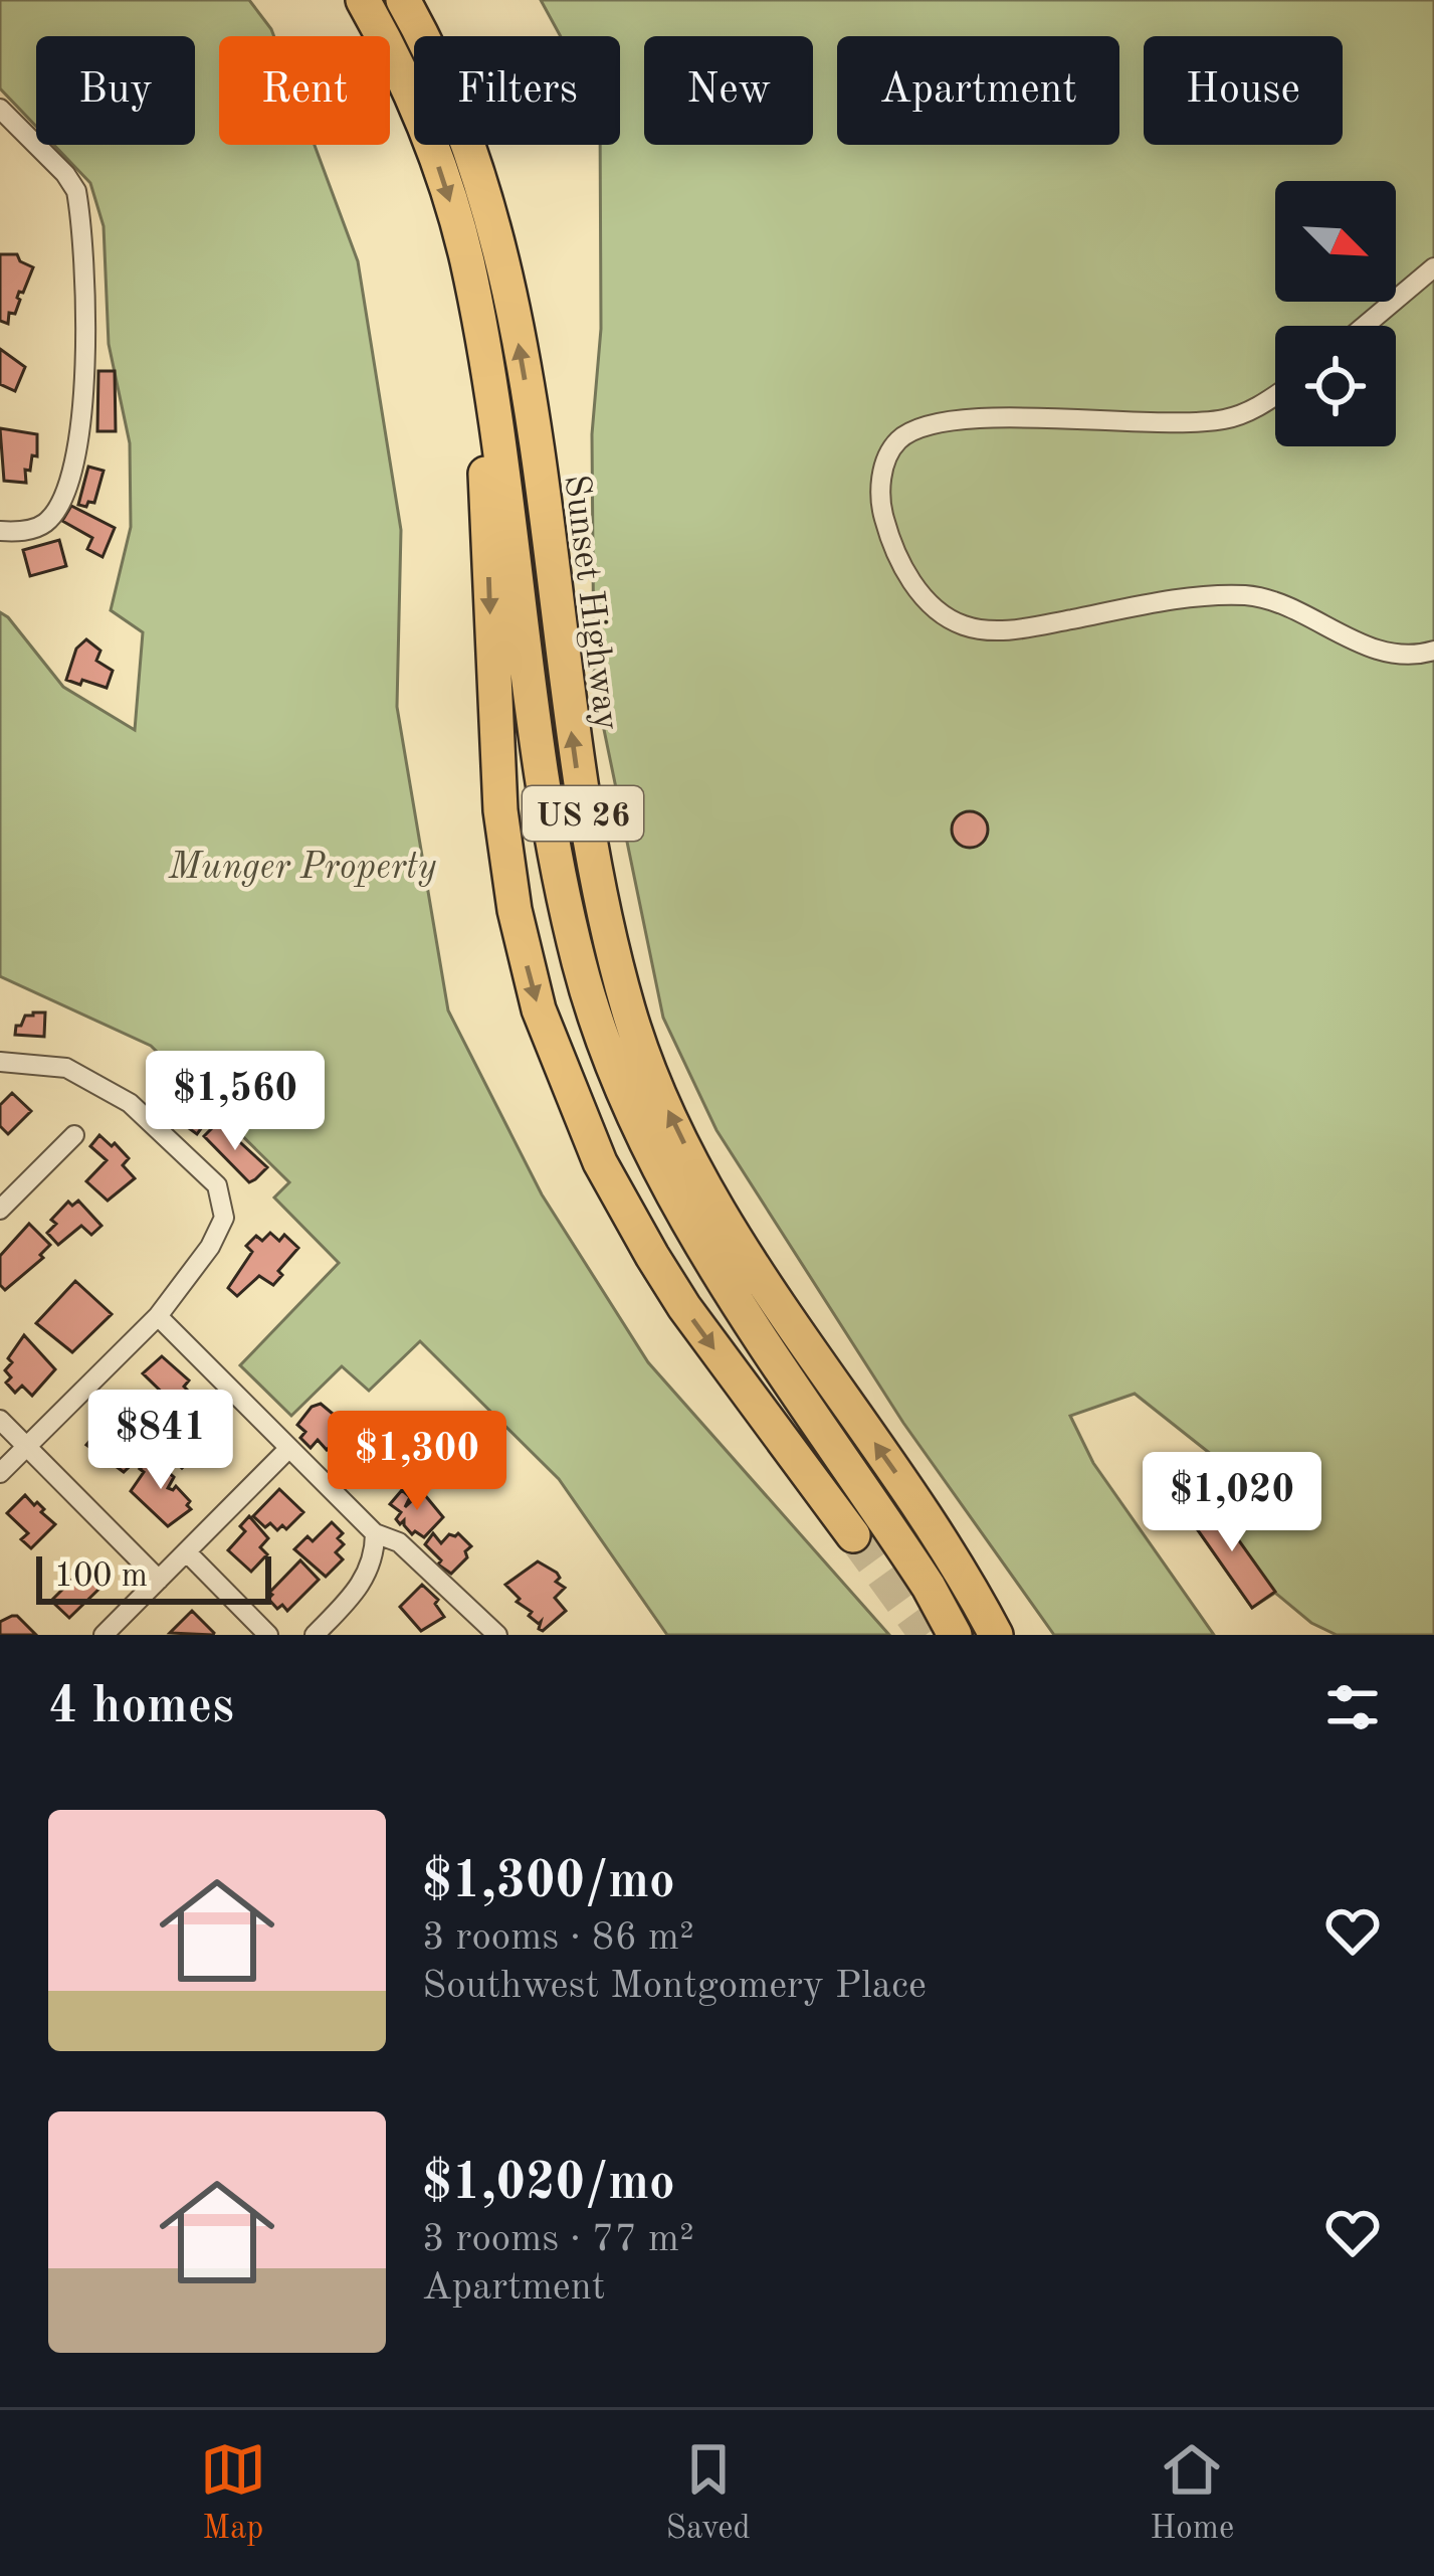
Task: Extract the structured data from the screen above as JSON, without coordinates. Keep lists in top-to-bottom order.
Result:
{
  "streets": {
    "highway": ["Sunset Highway", "US 26"]
  },
  "parks": ["Munger Property"],
  "scale_bar": "100 m",
  "north": "bottom right",
  "page": {
    "chip": [
      "Buy",
      "Rent",
      "Filters",
      "New",
      "Apartment",
      "House"
    ],
    "price": [
      "$1,560",
      "$841",
      "$1,300",
      "$1,020"
    ],
    "scale": "100 m",
    "heading": "4 homes",
    "list": [
      {
        "name": "$1,300/mo",
        "note": "3 rooms · 86 m² · Southwest Montgomery Place"
      },
      {
        "name": "$1,020/mo",
        "note": "3 rooms · 77 m² · Apartment"
      }
    ],
    "tabs": ["Map", "Saved", "Home"]
  }
}
